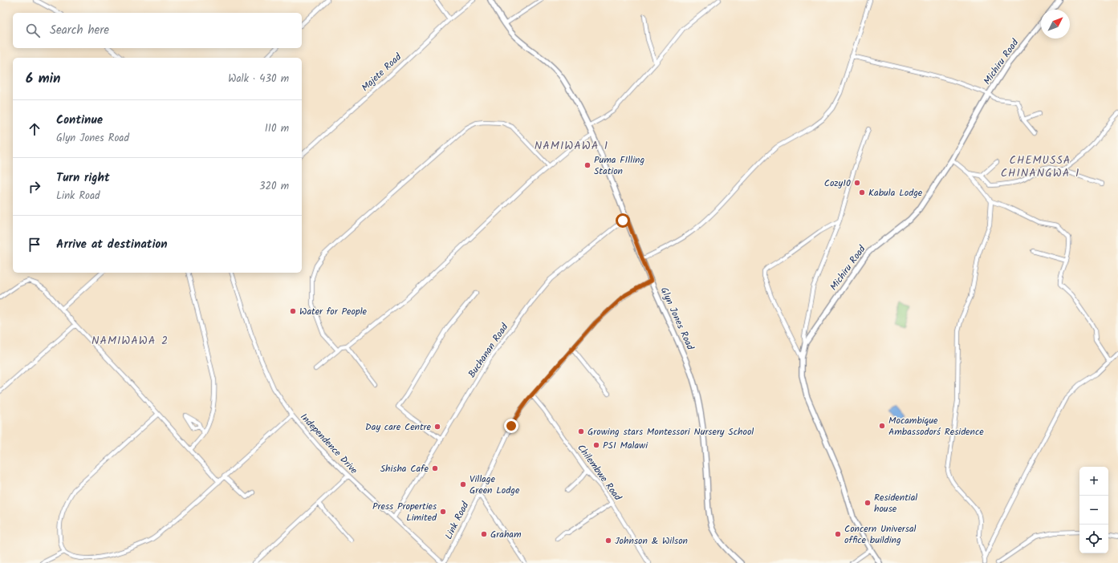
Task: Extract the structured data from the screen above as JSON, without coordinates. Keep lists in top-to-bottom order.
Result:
{
  "streets": {
    "street": [
      "Michiru Road",
      "Majete Road",
      "Glyn Jones Road",
      "Buchanan Road",
      "Independence Drive",
      "Chilembwe Road",
      "Link Road"
    ]
  },
  "crossings": [
    ["Glyn Jones Road", "Buchanan Road"],
    ["Glyn Jones Road", "Link Road"],
    ["Buchanan Road", "Independence Drive"],
    ["Independence Drive", "Link Road"],
    ["Chilembwe Road", "Link Road"]
  ],
  "districts": ["NAMIWAWA 1", "CHEMUSSA CHINANGWA 1", "NAMIWAWA 2"],
  "places": [
    "Puma FIlling Station",
    "Cozy10",
    "Kabula Lodge",
    "Water for People",
    "Mocambique Ambassodorś Residence",
    "Day care Centre",
    "Growing stars Montessori Nursery School",
    "PSI Malawi",
    "Shisha Cafe",
    "Village Green Lodge",
    "Residential house",
    "Press Properties Limited",
    "Graham",
    "Concern Universal office building",
    "Johnson & Wilson"
  ],
  "north": "top right",
  "page": {
    "search": "Search here",
    "heading": ["6 min", "Walk · 430 m"],
    "list": [
      ["Continue", "Glyn Jones Road", "110 m"],
      ["Turn right", "Link Road", "320 m"],
      "Arrive at destination"
    ],
    "map_buttons": ["+", "−"]
  }
}
